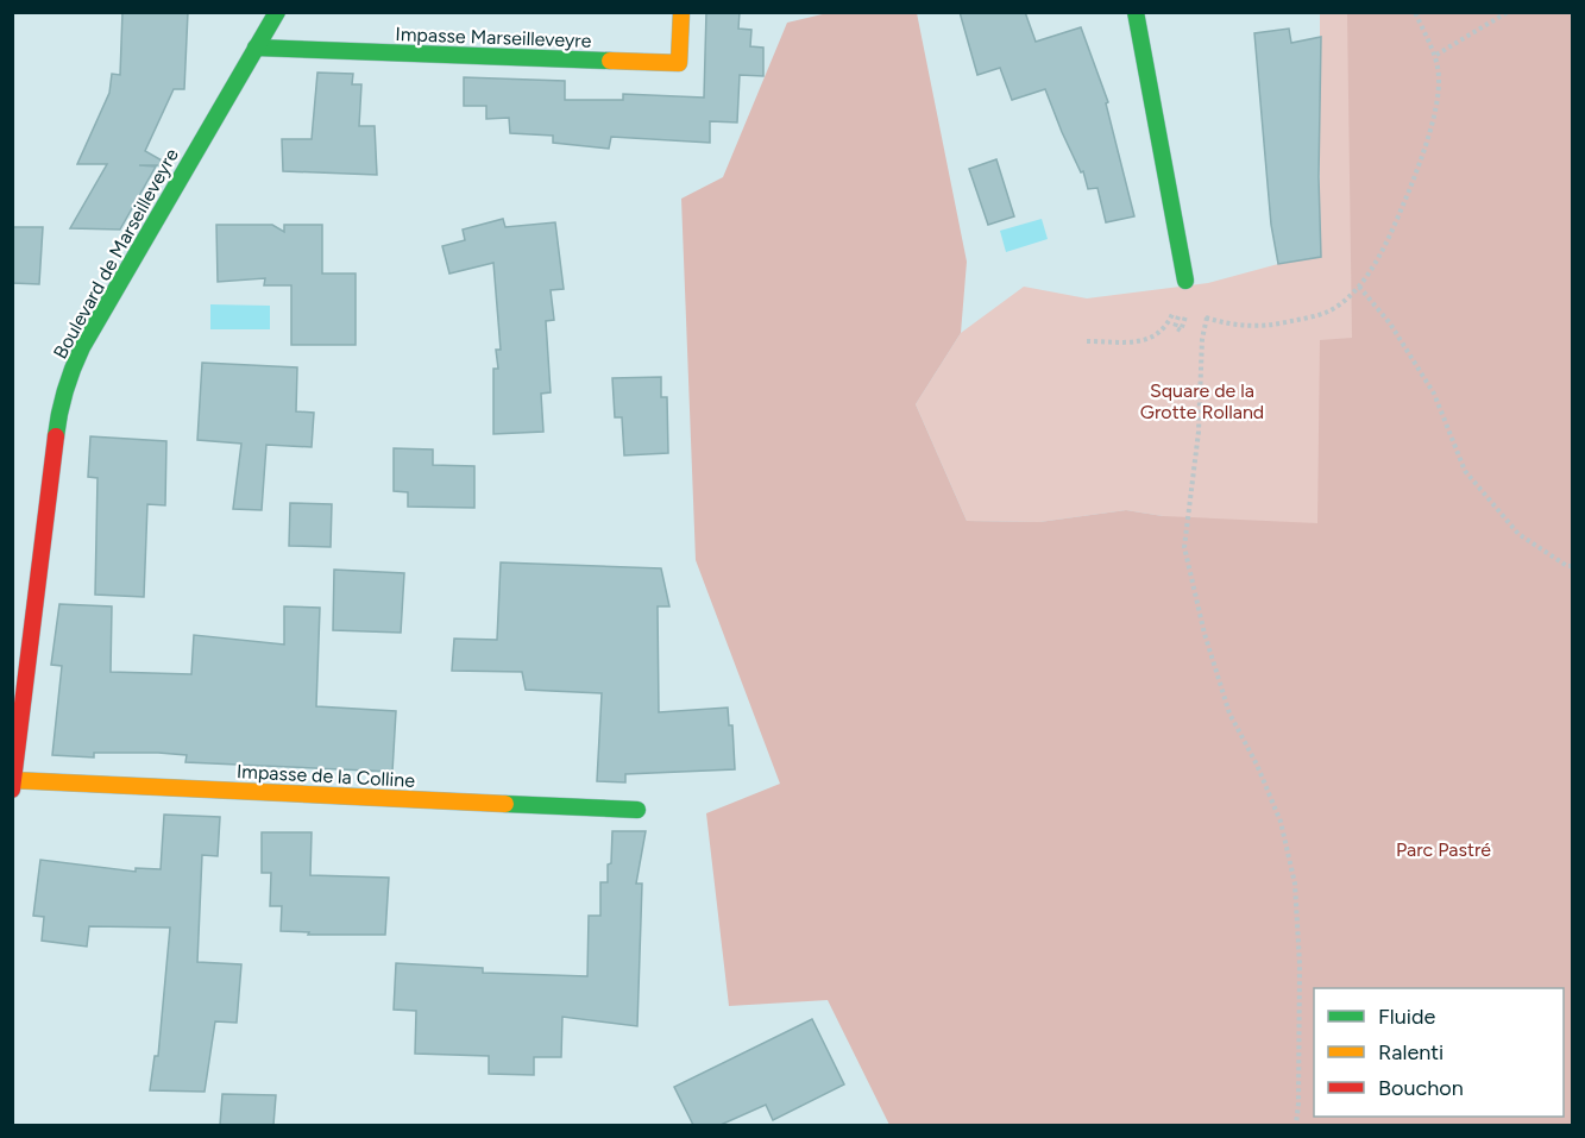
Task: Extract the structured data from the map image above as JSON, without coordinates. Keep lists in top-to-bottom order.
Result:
{
  "streets": {
    "street": ["Impasse Marseilleveyre", "Boulevard de Marseilleveyre", "Impasse de la Colline"]
  },
  "crossings": [
    ["Impasse Marseilleveyre", "Boulevard de Marseilleveyre"],
    ["Boulevard de Marseilleveyre", "Impasse de la Colline"]
  ],
  "parks": ["Square de la Grotte Rolland", "Parc Pastré"],
  "legend": ["Fluide", "Ralenti", "Bouchon"]
}
